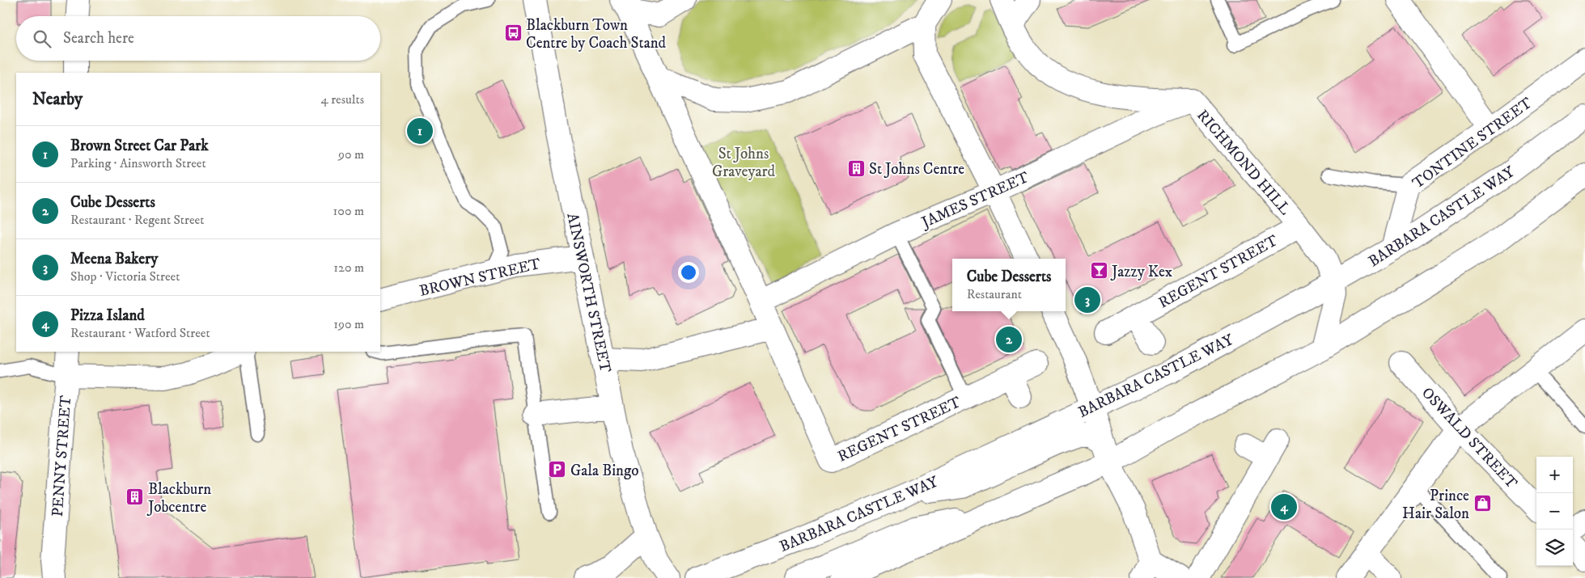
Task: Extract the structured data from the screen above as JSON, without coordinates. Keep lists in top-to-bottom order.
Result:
{
  "streets": {
    "main road": [
      "TONTINE STREET",
      "RICHMOND HILL",
      "JAMES STREET",
      "BARBARA CASTLE WAY",
      "REGENT STREET",
      "BROWN STREET",
      "AINSWORTH STREET",
      "OSWALD STREET",
      "PENNY STREET"
    ]
  },
  "crossings": [
    ["TONTINE STREET", "BARBARA CASTLE WAY"],
    ["RICHMOND HILL", "JAMES STREET"],
    ["RICHMOND HILL", "BARBARA CASTLE WAY"],
    ["RICHMOND HILL", "REGENT STREET"],
    ["BROWN STREET", "AINSWORTH STREET"]
  ],
  "parks": ["St Johns Graveyard"],
  "places": {
    "bus stop": ["Blackburn Town Centre by Coach Stand"],
    "building": ["St Johns Centre", "Blackburn Jobcentre"],
    "bar": ["Jazzy Kex"],
    "parking": ["Gala Bingo"],
    "shop": ["Prince Hair Salon"]
  },
  "page": {
    "search": "Search here",
    "heading": ["Nearby", "4 results"],
    "pins": [
      "1",
      "3",
      "2",
      "4"
    ],
    "list": [
      {
        "mark": "1",
        "name": "Brown Street Car Park",
        "note": "Parking · Ainsworth Street",
        "value": "90 m"
      },
      {
        "mark": "2",
        "name": "Cube Desserts",
        "note": "Restaurant · Regent Street",
        "value": "100 m"
      },
      {
        "mark": "3",
        "name": "Meena Bakery",
        "note": "Shop · Victoria Street",
        "value": "120 m"
      },
      {
        "mark": "4",
        "name": "Pizza Island",
        "note": "Restaurant · Watford Street",
        "value": "190 m"
      }
    ],
    "popup": ["Cube Desserts", "Restaurant"],
    "map_buttons": ["+", "−"]
  }
}
